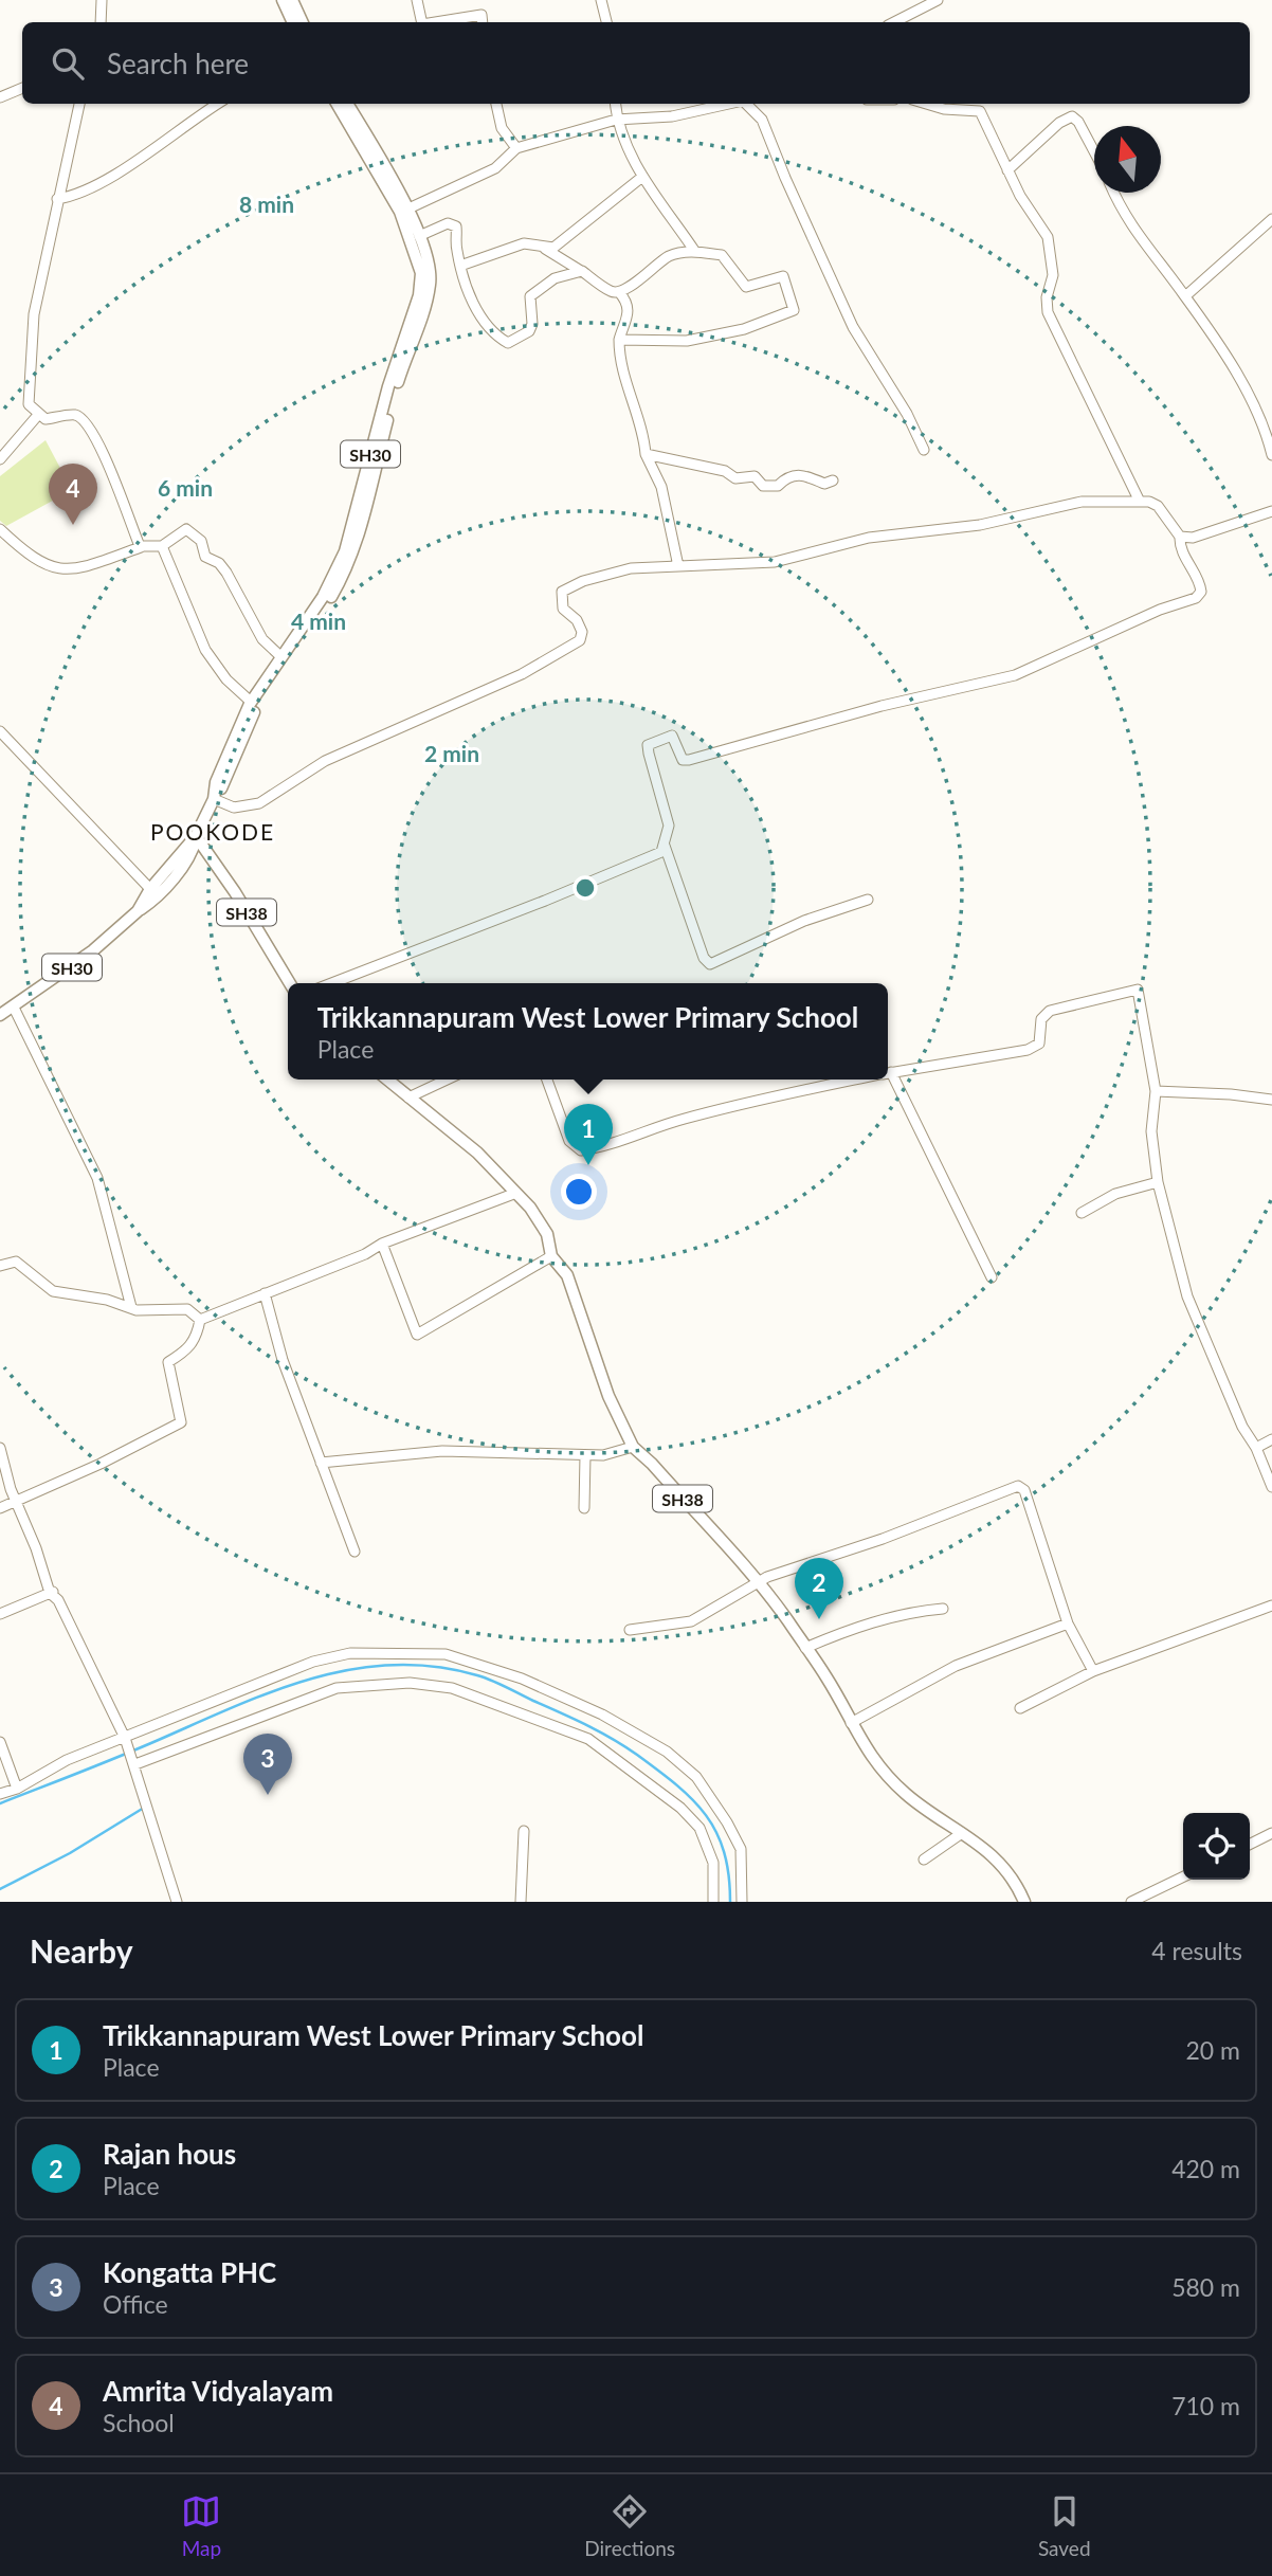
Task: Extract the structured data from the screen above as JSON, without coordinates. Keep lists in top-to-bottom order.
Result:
{
  "streets": {
    "main road": ["SH30", "SH38"]
  },
  "crossings": [
    ["SH30", "SH38"]
  ],
  "districts": ["POOKODE"],
  "north": "top",
  "page": {
    "search": "Search here",
    "pins": [
      "4",
      "1",
      "2",
      "3"
    ],
    "popup": ["Trikkannapuram West Lower Primary School", "Place"],
    "heading": ["Nearby", "4 results"],
    "list": [
      {
        "mark": "1",
        "name": "Trikkannapuram West Lower Primary School",
        "note": "Place",
        "value": "20 m"
      },
      {
        "mark": "2",
        "name": "Rajan hous",
        "note": "Place",
        "value": "420 m"
      },
      {
        "mark": "3",
        "name": "Kongatta PHC",
        "note": "Office",
        "value": "580 m"
      },
      {
        "mark": "4",
        "name": "Amrita Vidyalayam",
        "note": "School",
        "value": "710 m"
      }
    ],
    "nav": ["Map", "Directions", "Saved"]
  },
  "rings": [
    "8 min",
    "6 min",
    "4 min",
    "2 min"
  ]
}
